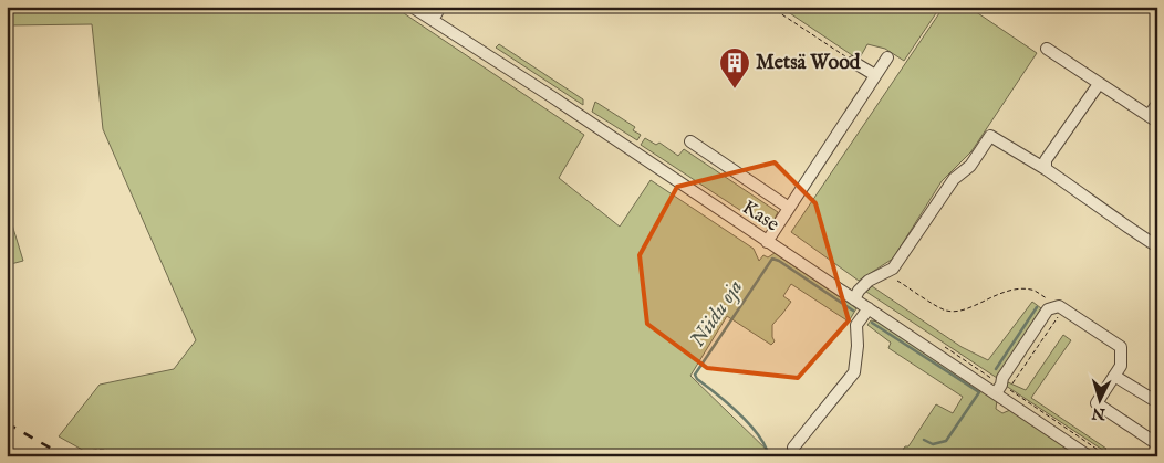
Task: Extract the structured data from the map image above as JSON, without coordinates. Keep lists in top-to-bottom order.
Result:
{
  "streets": {
    "street": ["Kase"]
  },
  "water": ["Niidu oja"],
  "places": {
    "building": ["Metsä Wood"]
  },
  "north": "bottom"
}
